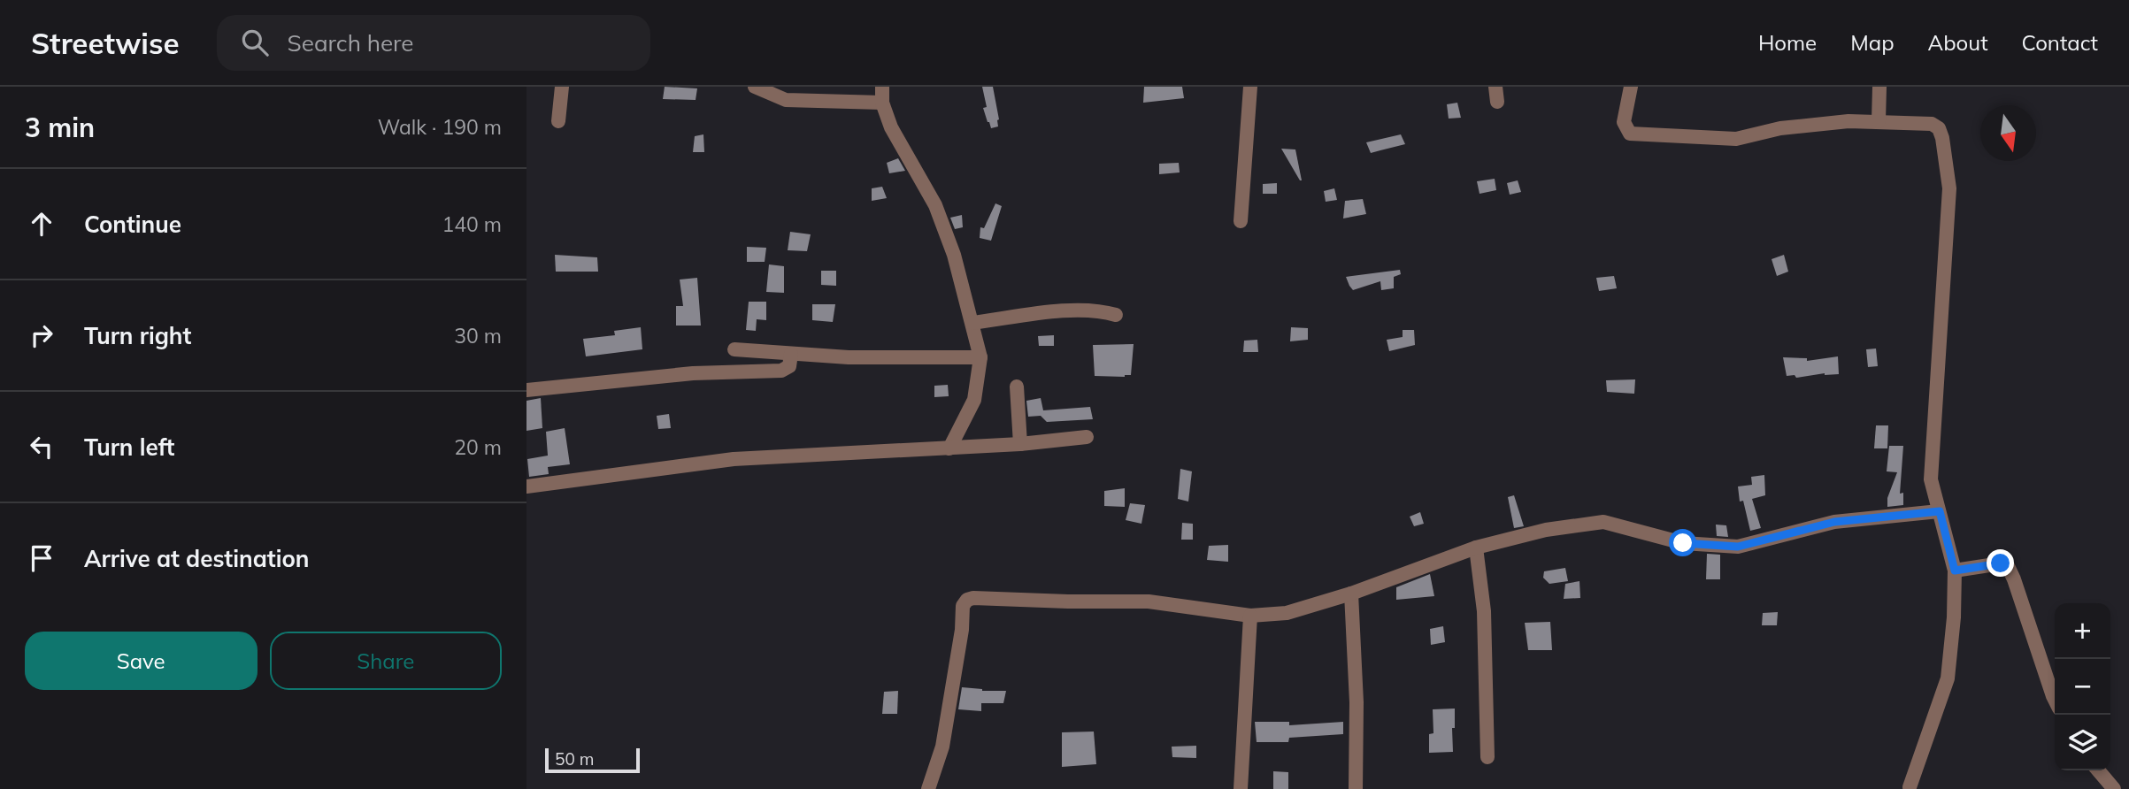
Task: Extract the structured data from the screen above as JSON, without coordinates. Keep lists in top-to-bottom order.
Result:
{
  "scale_bar": "50 m",
  "north": "bottom",
  "page": {
    "header": "Streetwise",
    "search": "Search here",
    "nav": [
      "Home",
      "Map",
      "About",
      "Contact"
    ],
    "heading": ["3 min", "Walk · 190 m"],
    "list": [
      ["Continue", "140 m"],
      ["Turn right", "30 m"],
      ["Turn left", "20 m"],
      "Arrive at destination"
    ],
    "map_buttons": ["+", "−"],
    "buttons": ["Save", "Share"],
    "scale": "50 m"
  }
}
